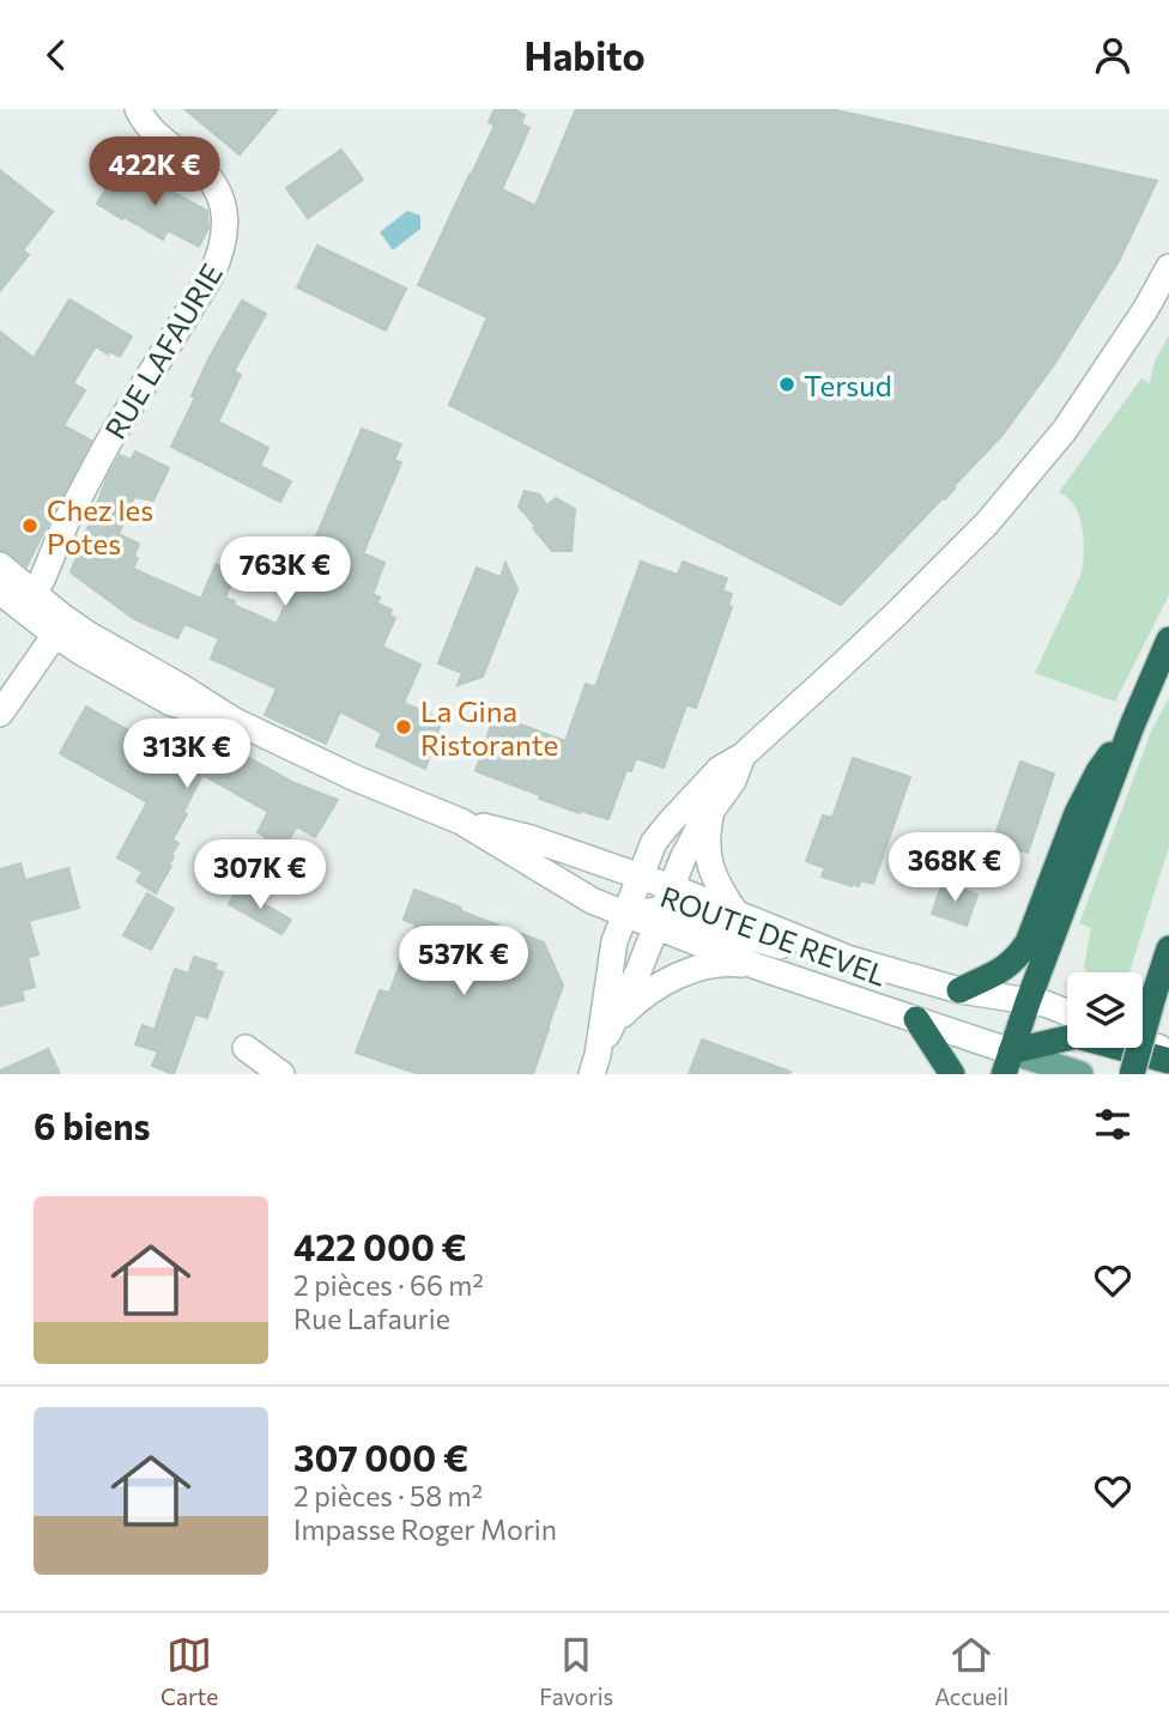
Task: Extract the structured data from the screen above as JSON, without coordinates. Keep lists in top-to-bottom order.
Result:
{
  "streets": {
    "main road": ["RUE LAFAURIE", "ROUTE DE REVEL"]
  },
  "crossings": [
    ["RUE LAFAURIE", "ROUTE DE REVEL"]
  ],
  "places": ["Tersud", "Chez les Potes", "La Gina Ristorante"],
  "page": {
    "header": "Habito",
    "price": [
      "422K €",
      "763K €",
      "313K €",
      "368K €",
      "307K €",
      "537K €"
    ],
    "heading": "6 biens",
    "list": [
      {
        "name": "422 000 €",
        "note": "2 pièces · 66 m² · Rue Lafaurie"
      },
      {
        "name": "307 000 €",
        "note": "2 pièces · 58 m² · Impasse Roger Morin"
      }
    ],
    "tabs": ["Carte", "Favoris", "Accueil"]
  }
}
